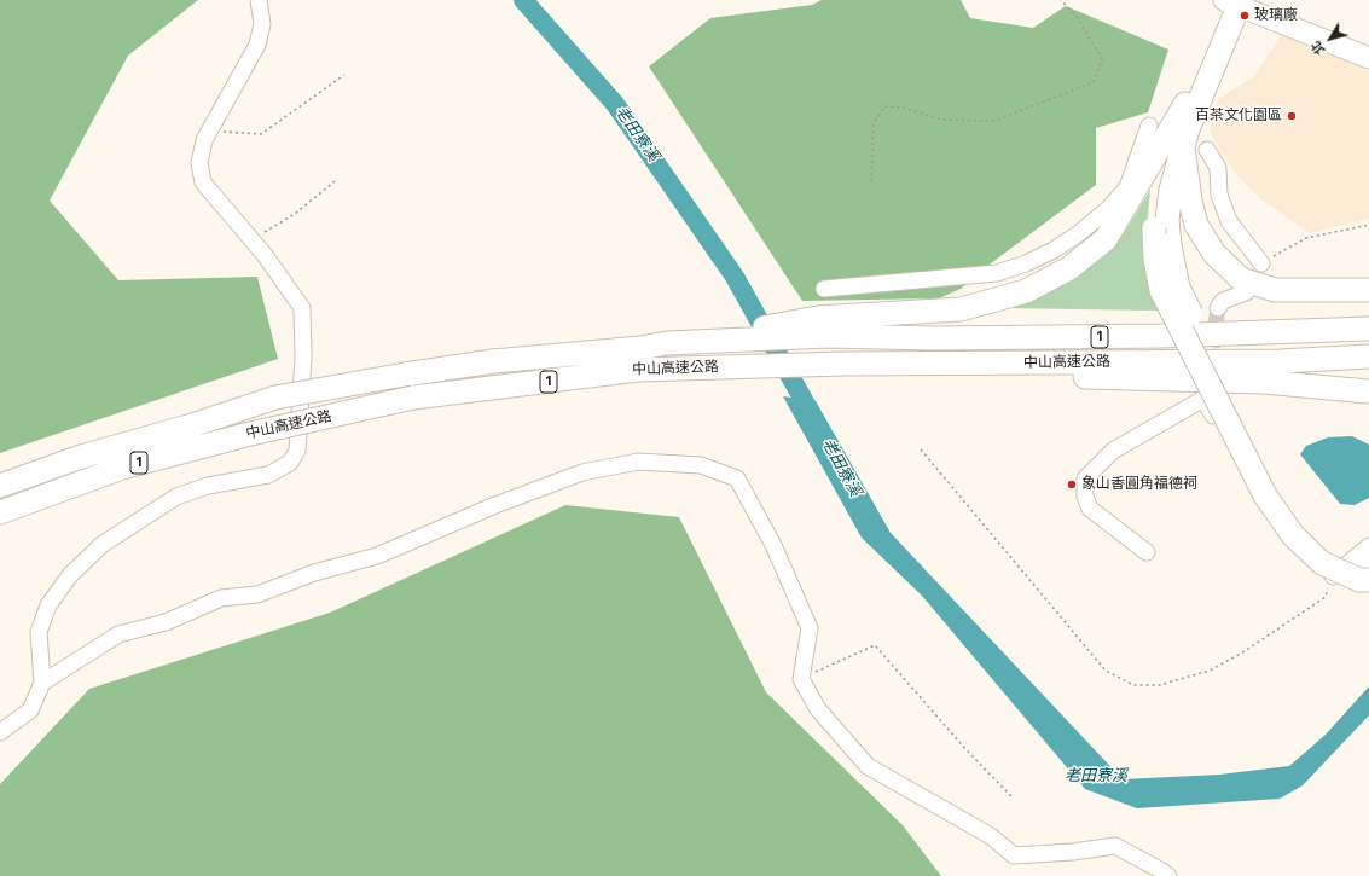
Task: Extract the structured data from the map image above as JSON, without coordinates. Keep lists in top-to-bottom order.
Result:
{
  "streets": {
    "highway": ["1", "中山高速公路"]
  },
  "water": ["老田寮溪"],
  "places": ["玻璃廠", "百茶文化園區", "象山香圓角福德祠"],
  "north": "bottom left"
}
